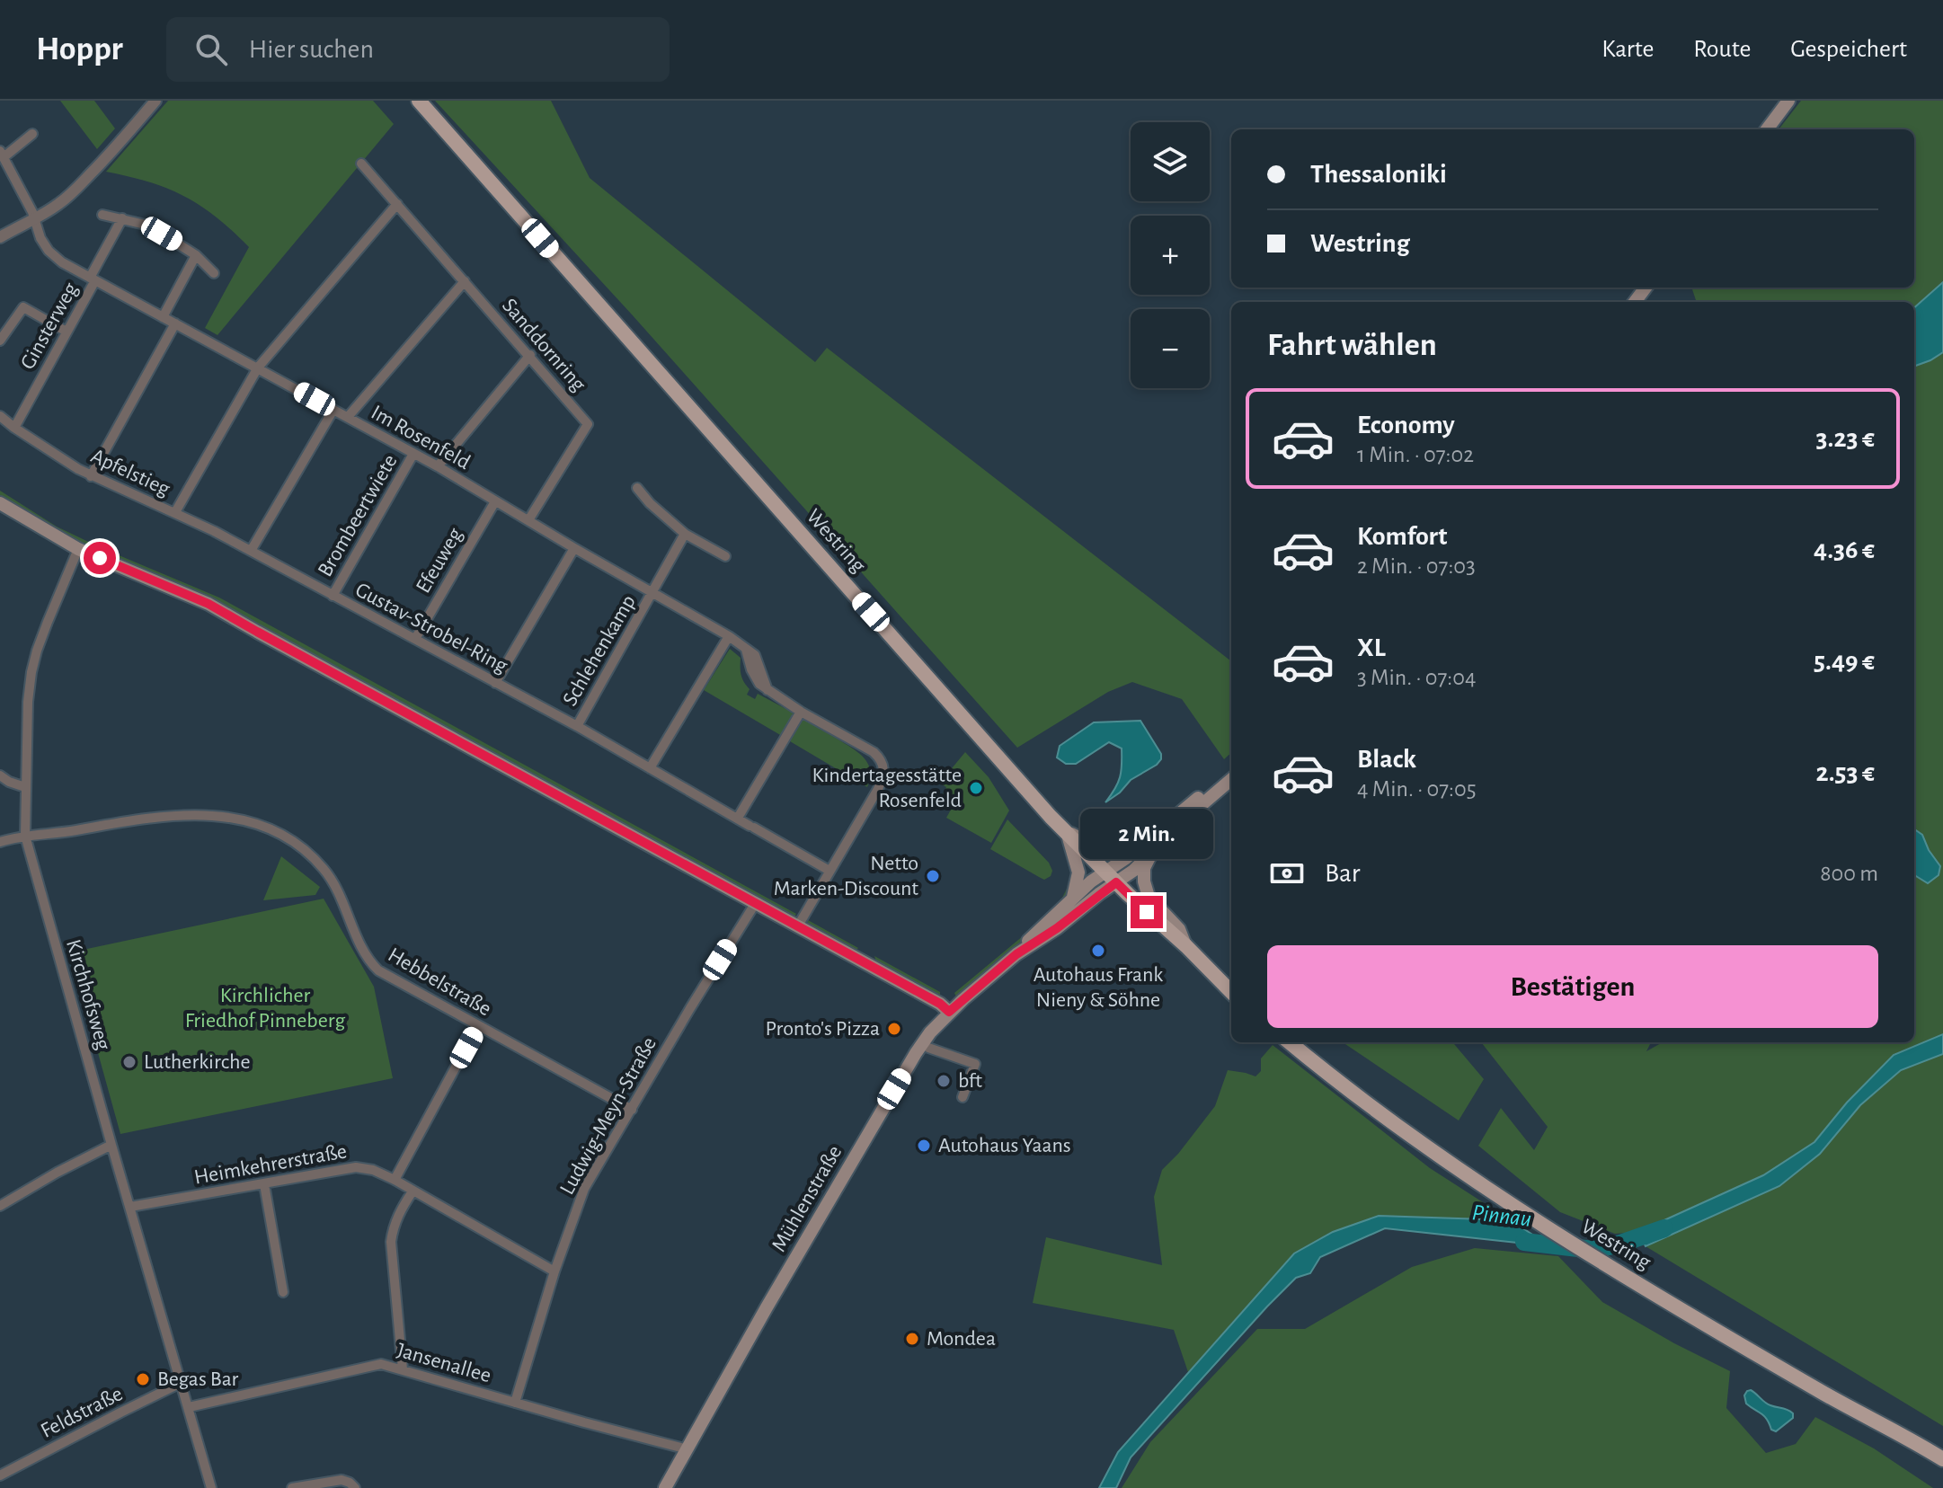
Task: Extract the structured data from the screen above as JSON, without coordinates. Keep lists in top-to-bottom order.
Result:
{
  "streets": {
    "main road": ["Westring", "Mühlenstraße"],
    "street": [
      "Ginsterweg",
      "Sanddornring",
      "Im Rosenfeld",
      "Apfelstieg",
      "Brombeertwiete",
      "Efeuweg",
      "Gustav-Strobel-Ring",
      "Schlehenkamp",
      "Hebbelstraße",
      "Kirchhofsweg",
      "Ludwig-Meyn-Straße",
      "Heimkehrerstraße",
      "Jansenallee",
      "Feldstraße"
    ]
  },
  "crossings": [
    ["Ginsterweg", "Im Rosenfeld"],
    ["Ginsterweg", "Apfelstieg"],
    ["Sanddornring", "Im Rosenfeld"],
    ["Im Rosenfeld", "Brombeertwiete"],
    ["Im Rosenfeld", "Efeuweg"],
    ["Im Rosenfeld", "Gustav-Strobel-Ring"],
    ["Im Rosenfeld", "Schlehenkamp"],
    ["Apfelstieg", "Gustav-Strobel-Ring"],
    ["Brombeertwiete", "Gustav-Strobel-Ring"],
    ["Westring", "Mühlenstraße"],
    ["Efeuweg", "Gustav-Strobel-Ring"],
    ["Gustav-Strobel-Ring", "Schlehenkamp"],
    ["Hebbelstraße", "Kirchhofsweg"],
    ["Hebbelstraße", "Ludwig-Meyn-Straße"],
    ["Kirchhofsweg", "Heimkehrerstraße"],
    ["Kirchhofsweg", "Jansenallee"],
    ["Kirchhofsweg", "Feldstraße"],
    ["Ludwig-Meyn-Straße", "Heimkehrerstraße"],
    ["Ludwig-Meyn-Straße", "Jansenallee"],
    ["Mühlenstraße", "Jansenallee"]
  ],
  "water": ["Pinnau"],
  "parks": ["Kirchlicher Friedhof Pinneberg"],
  "places": [
    "Kindertagesstätte Rosenfeld",
    "Netto Marken-Discount",
    "Autohaus Frank Nieny & Söhne",
    "Pronto's Pizza",
    "Lutherkirche",
    "bft",
    "Autohaus Yaans",
    "Mondea",
    "Begas Bar"
  ],
  "page": {
    "header": "Hoppr",
    "search": "Hier suchen",
    "nav": ["Karte", "Route", "Gespeichert"],
    "map_buttons": ["+", "−"],
    "banner": ["Thessaloniki", "Westring"],
    "heading": "Fahrt wählen",
    "list": [
      {
        "name": "Economy",
        "note": "1 Min. · 07:02",
        "value": "3.23 €"
      },
      {
        "name": "Komfort",
        "note": "2 Min. · 07:03",
        "value": "4.36 €"
      },
      {
        "name": "XL",
        "note": "3 Min. · 07:04",
        "value": "5.49 €"
      },
      {
        "name": "Black",
        "note": "4 Min. · 07:05",
        "value": "2.53 €"
      }
    ],
    "bubble": "2 Min.",
    "pay": ["Bar", "800 m"],
    "buttons": "Bestätigen"
  }
}
